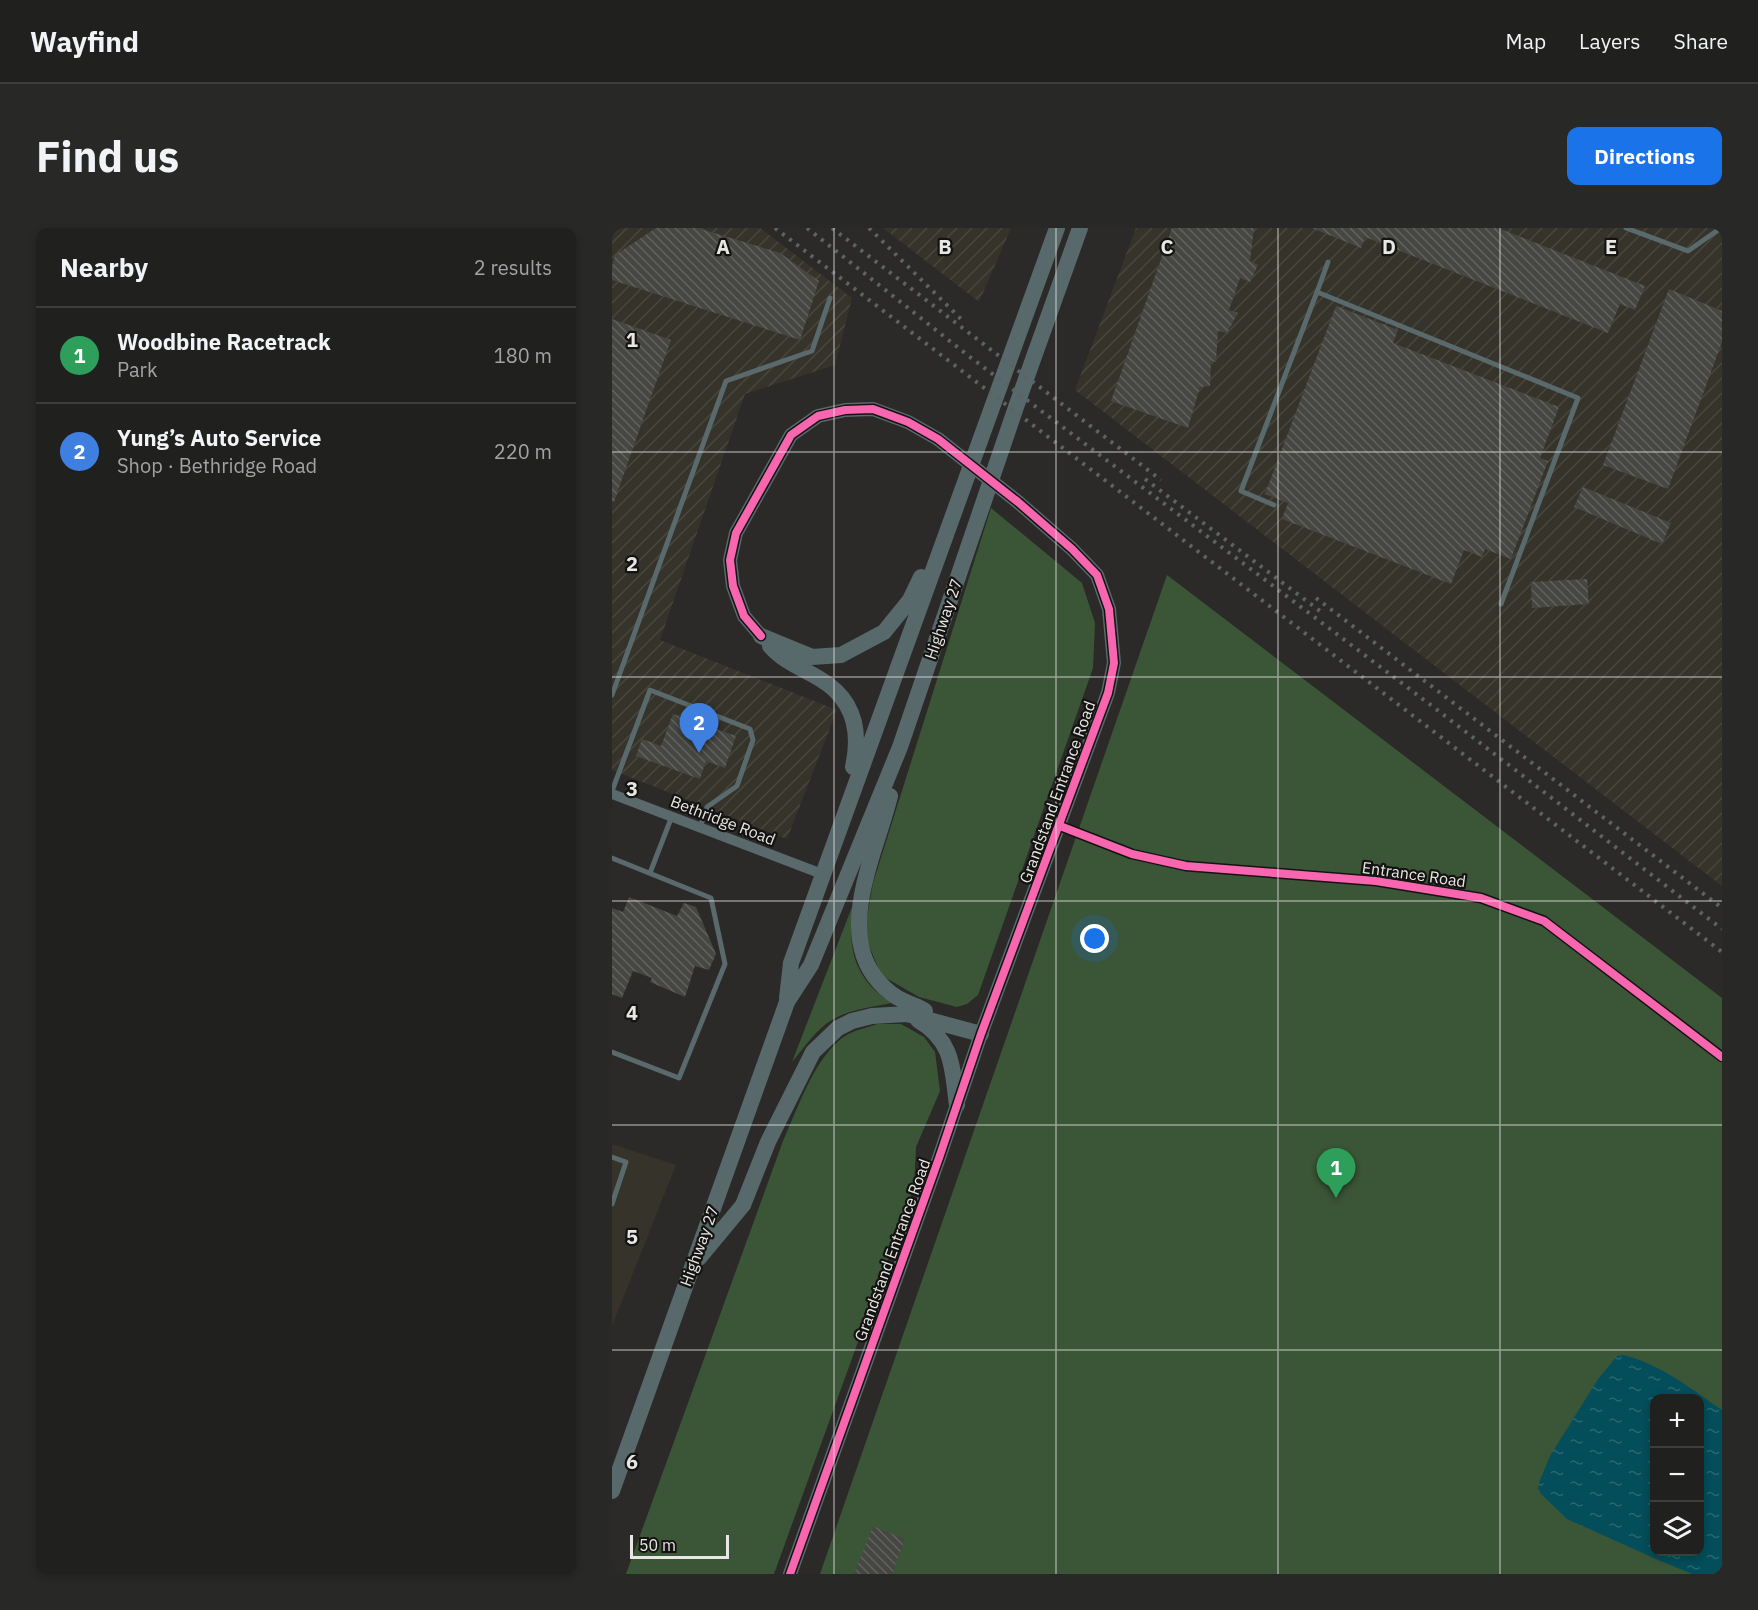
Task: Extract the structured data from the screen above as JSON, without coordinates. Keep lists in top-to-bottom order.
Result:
{
  "streets": {
    "main road": ["Highway 27"],
    "street": ["Grandstand Entrance Road", "Bethridge Road", "Entrance Road"]
  },
  "crossings": [
    ["Highway 27", "Bethridge Road"],
    ["Grandstand Entrance Road", "Entrance Road"]
  ],
  "scale_bar": "50 m",
  "page": {
    "header": "Wayfind",
    "nav": ["Map", "Layers", "Share"],
    "buttons": "Directions",
    "title": "Find us",
    "heading": ["Nearby", "2 results"],
    "list": [
      {
        "mark": "1",
        "name": "Woodbine Racetrack",
        "note": "Park",
        "value": "180 m"
      },
      {
        "mark": "2",
        "name": "Yung’s Auto Service",
        "note": "Shop · Bethridge Road",
        "value": "220 m"
      }
    ],
    "pins": ["2", "1"],
    "map_buttons": ["+", "−"],
    "scale": "50 m"
  },
  "grid": {
    "columns": [
      "A",
      "B",
      "C",
      "D",
      "E"
    ],
    "rows": [
      "1",
      "2",
      "3",
      "4",
      "5",
      "6"
    ]
  }
}
